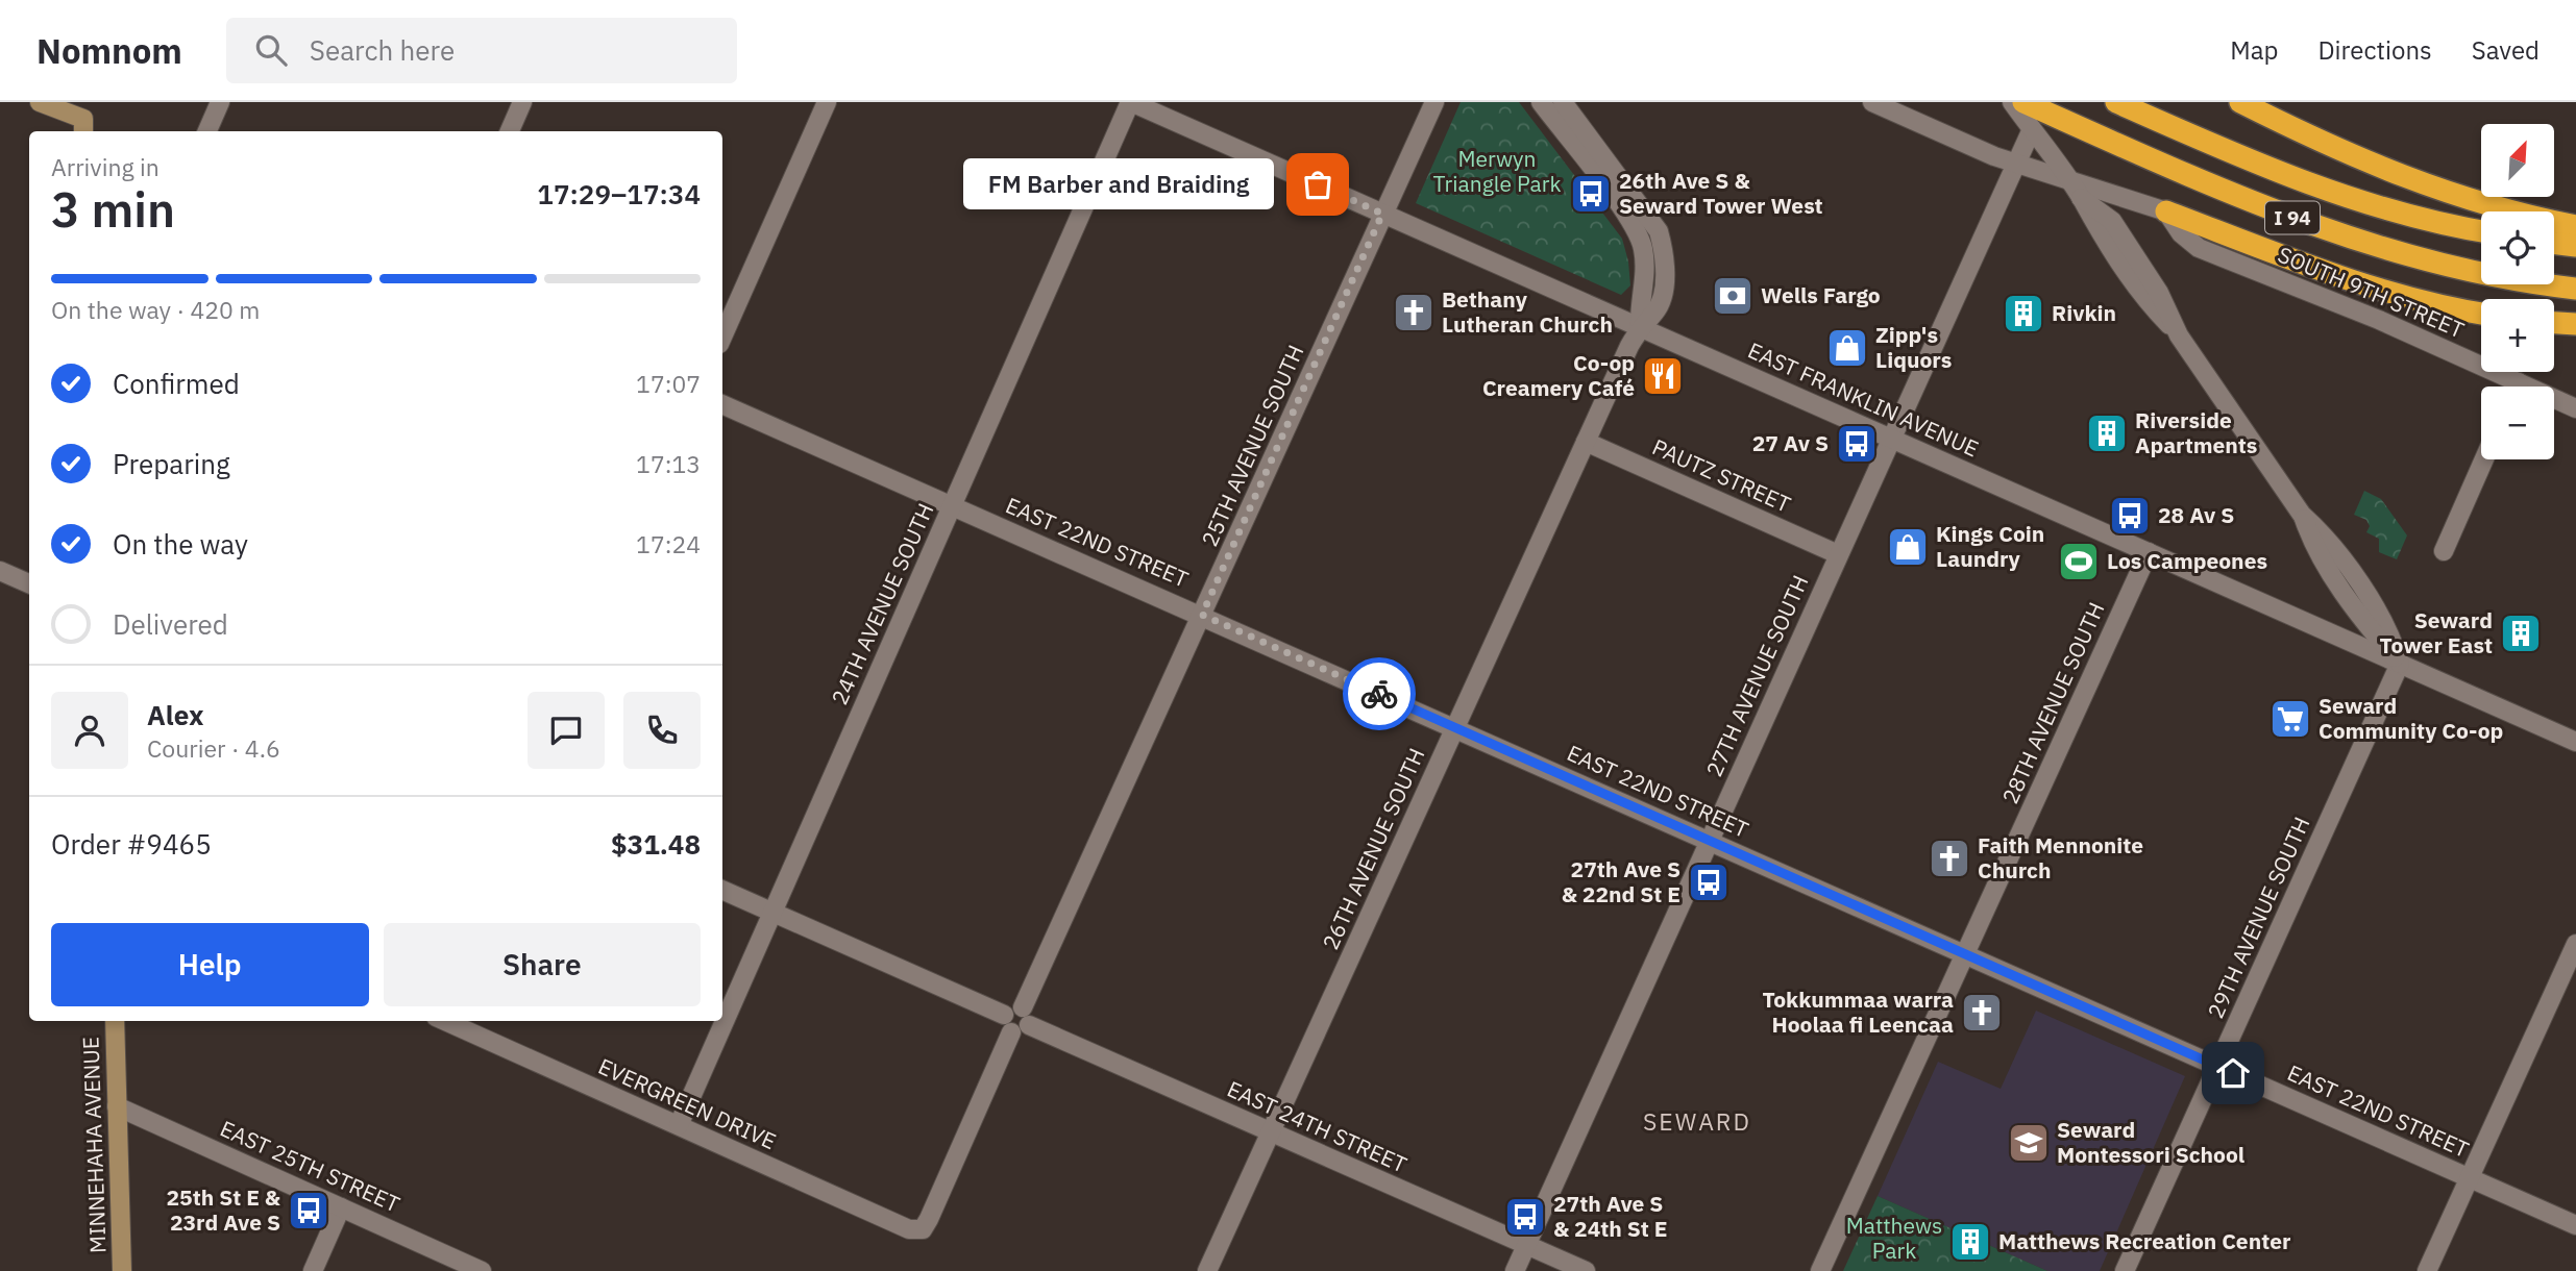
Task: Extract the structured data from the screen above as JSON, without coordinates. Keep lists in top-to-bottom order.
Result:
{
  "streets": {
    "highway": ["I 94"],
    "main road": ["MINNEHAHA AVENUE"],
    "street": [
      "SOUTH 9TH STREET",
      "EAST FRANKLIN AVENUE",
      "25TH AVENUE SOUTH",
      "PAUTZ STREET",
      "EAST 22ND STREET",
      "24TH AVENUE SOUTH",
      "27TH AVENUE SOUTH",
      "28TH AVENUE SOUTH",
      "26TH AVENUE SOUTH",
      "29TH AVENUE SOUTH",
      "EVERGREEN DRIVE",
      "EAST 24TH STREET",
      "EAST 25TH STREET"
    ]
  },
  "crossings": [
    ["EAST FRANKLIN AVENUE", "25TH AVENUE SOUTH"],
    ["EAST FRANKLIN AVENUE", "24TH AVENUE SOUTH"],
    ["EAST FRANKLIN AVENUE", "27TH AVENUE SOUTH"],
    ["EAST FRANKLIN AVENUE", "28TH AVENUE SOUTH"],
    ["EAST FRANKLIN AVENUE", "26TH AVENUE SOUTH"],
    ["EAST FRANKLIN AVENUE", "29TH AVENUE SOUTH"],
    ["25TH AVENUE SOUTH", "EAST 22ND STREET"],
    ["25TH AVENUE SOUTH", "EVERGREEN DRIVE"],
    ["25TH AVENUE SOUTH", "EAST 24TH STREET"],
    ["PAUTZ STREET", "27TH AVENUE SOUTH"],
    ["PAUTZ STREET", "26TH AVENUE SOUTH"],
    ["EAST 22ND STREET", "24TH AVENUE SOUTH"],
    ["EAST 22ND STREET", "27TH AVENUE SOUTH"],
    ["EAST 22ND STREET", "28TH AVENUE SOUTH"],
    ["EAST 22ND STREET", "26TH AVENUE SOUTH"],
    ["EAST 22ND STREET", "29TH AVENUE SOUTH"],
    ["24TH AVENUE SOUTH", "EVERGREEN DRIVE"],
    ["27TH AVENUE SOUTH", "EAST 24TH STREET"],
    ["26TH AVENUE SOUTH", "EAST 24TH STREET"],
    ["EVERGREEN DRIVE", "EAST 24TH STREET"],
    ["MINNEHAHA AVENUE", "EAST 25TH STREET"]
  ],
  "districts": ["SEWARD"],
  "parks": ["Merwyn Triangle Park", "Matthews Park"],
  "places": {
    "other": ["FM Barber and Braiding"],
    "bus stop": [
      "26th Ave S & Seward Tower West",
      "27 Av S",
      "28 Av S",
      "27th Ave S & 22nd St E",
      "25th St E & 23rd Ave S",
      "27th Ave S & 24th St E"
    ],
    "bank": ["Wells Fargo"],
    "church": ["Bethany Lutheran Church", "Faith Mennonite Church", "Tokkummaa warra Hoolaa fi Leencaa"],
    "building": [
      "Rivkin",
      "Riverside Apartments",
      "Seward Tower East",
      "Matthews Recreation Center"
    ],
    "shop": ["Zipp's Liquors", "Kings Coin Laundry"],
    "restaurant": ["Co-op Creamery Café"],
    "sports": ["Los Campeones"],
    "supermarket": ["Seward Community Co-op"],
    "school or university": ["Seward Montessori School"]
  },
  "north": "top right",
  "page": {
    "header": "Nomnom",
    "search": "Search here",
    "nav": ["Map", "Directions", "Saved"],
    "map_buttons": ["+", "−"],
    "heading": ["3 min", "Arriving in", "17:29–17:34"],
    "panel": [
      "Alex",
      "Courier · 4.6",
      "Order #9465",
      "$31.48"
    ],
    "bubble": "FM Barber and Braiding",
    "bar": "On the way · 420 m",
    "list": [
      ["Confirmed", "17:07"],
      ["Preparing", "17:13"],
      ["On the way", "17:24"],
      "Delivered"
    ],
    "buttons": ["Help", "Share"]
  }
}
